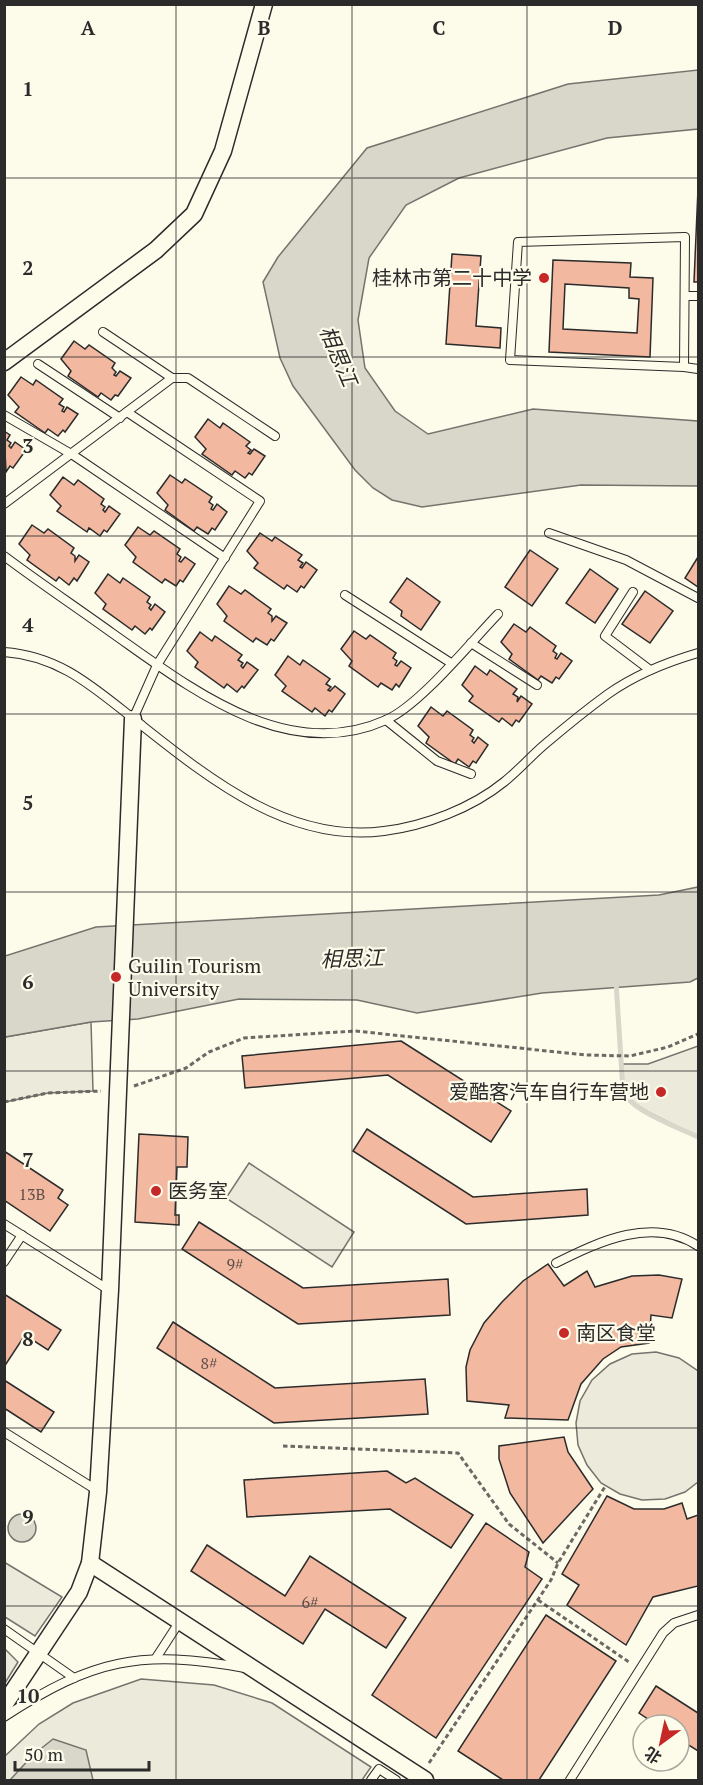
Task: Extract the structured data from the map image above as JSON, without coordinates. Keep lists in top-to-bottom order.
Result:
{
  "water": ["相思江"],
  "places": [
    "桂林市第二十中学",
    "Guilin Tourism University",
    "爱酷客汽车自行车营地",
    "医务室",
    "南区食堂"
  ],
  "house_numbers": [
    "13B",
    "9#",
    "8#",
    "6#"
  ],
  "scale_bar": "50 m",
  "north": "bottom left",
  "grid": {
    "columns": [
      "A",
      "B",
      "C",
      "D"
    ],
    "rows": [
      "1",
      "2",
      "3",
      "4",
      "5",
      "6",
      "7",
      "8",
      "9",
      "10"
    ]
  }
}
